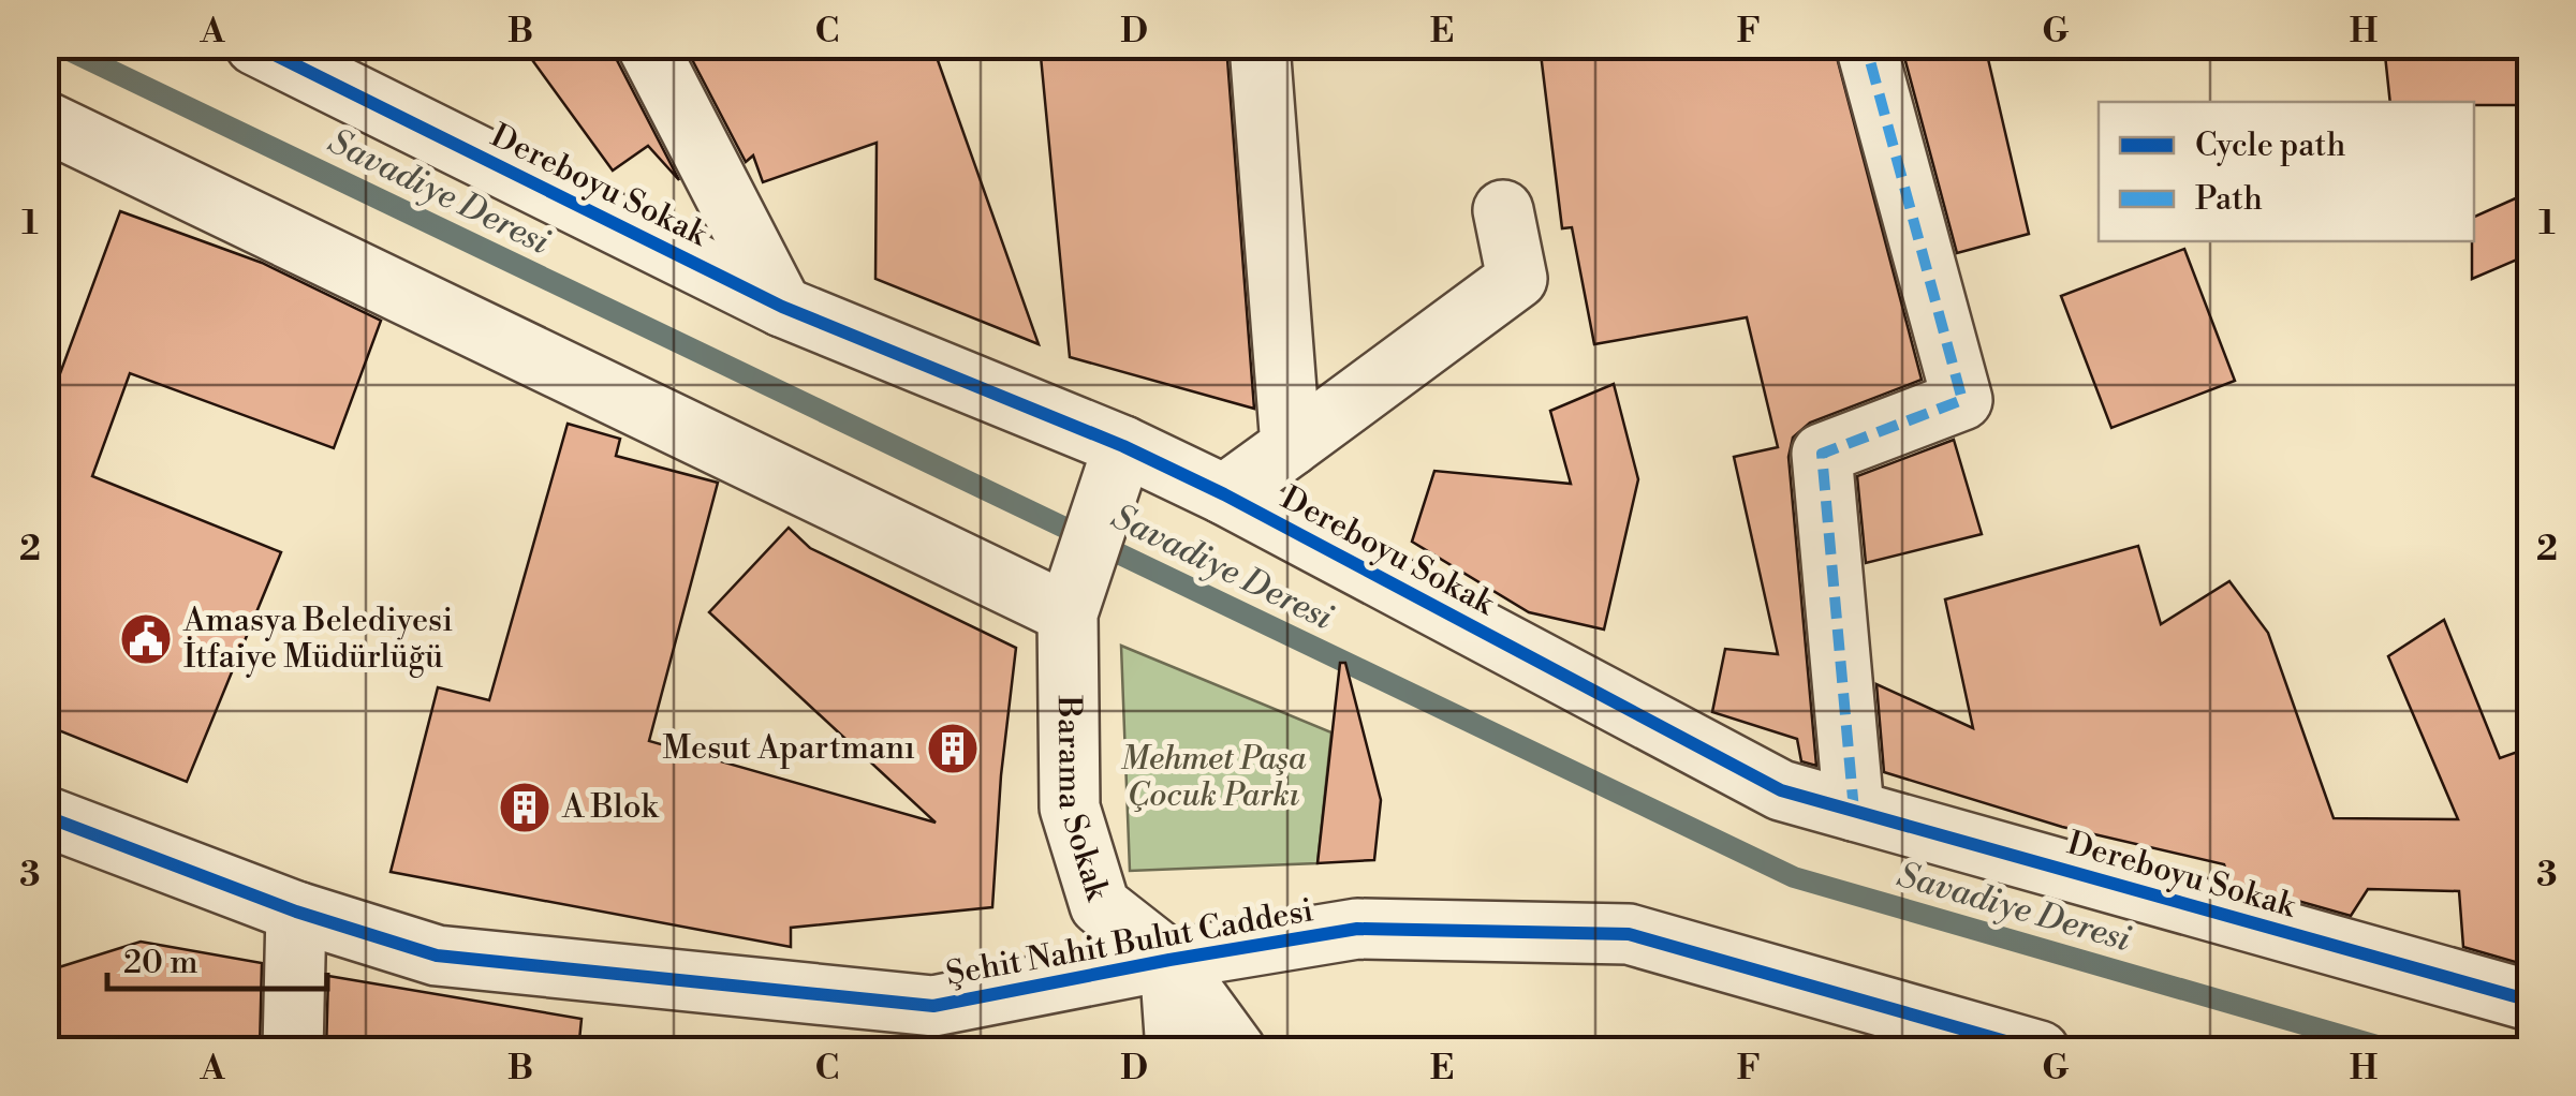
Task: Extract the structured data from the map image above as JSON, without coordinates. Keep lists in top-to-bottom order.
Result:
{
  "streets": {
    "street": ["Dereboyu Sokak", "Barama Sokak", "Şehit Nahit Bulut Caddesi"]
  },
  "crossings": [
    ["Dereboyu Sokak", "Barama Sokak"],
    ["Barama Sokak", "Şehit Nahit Bulut Caddesi"]
  ],
  "water": ["Savadiye Deresi"],
  "parks": ["Mehmet Paşa Çocuk Parkı"],
  "places": {
    "public building": ["Amasya Belediyesi İtfaiye Müdürlüğü"],
    "building": ["Mesut Apartmanı", "A Blok"]
  },
  "legend": ["Cycle path", "Path"],
  "scale_bar": "20 m",
  "grid": {
    "columns": [
      "A",
      "B",
      "C",
      "D",
      "E",
      "F",
      "G",
      "H"
    ],
    "rows": ["1", "2", "3"]
  }
}
